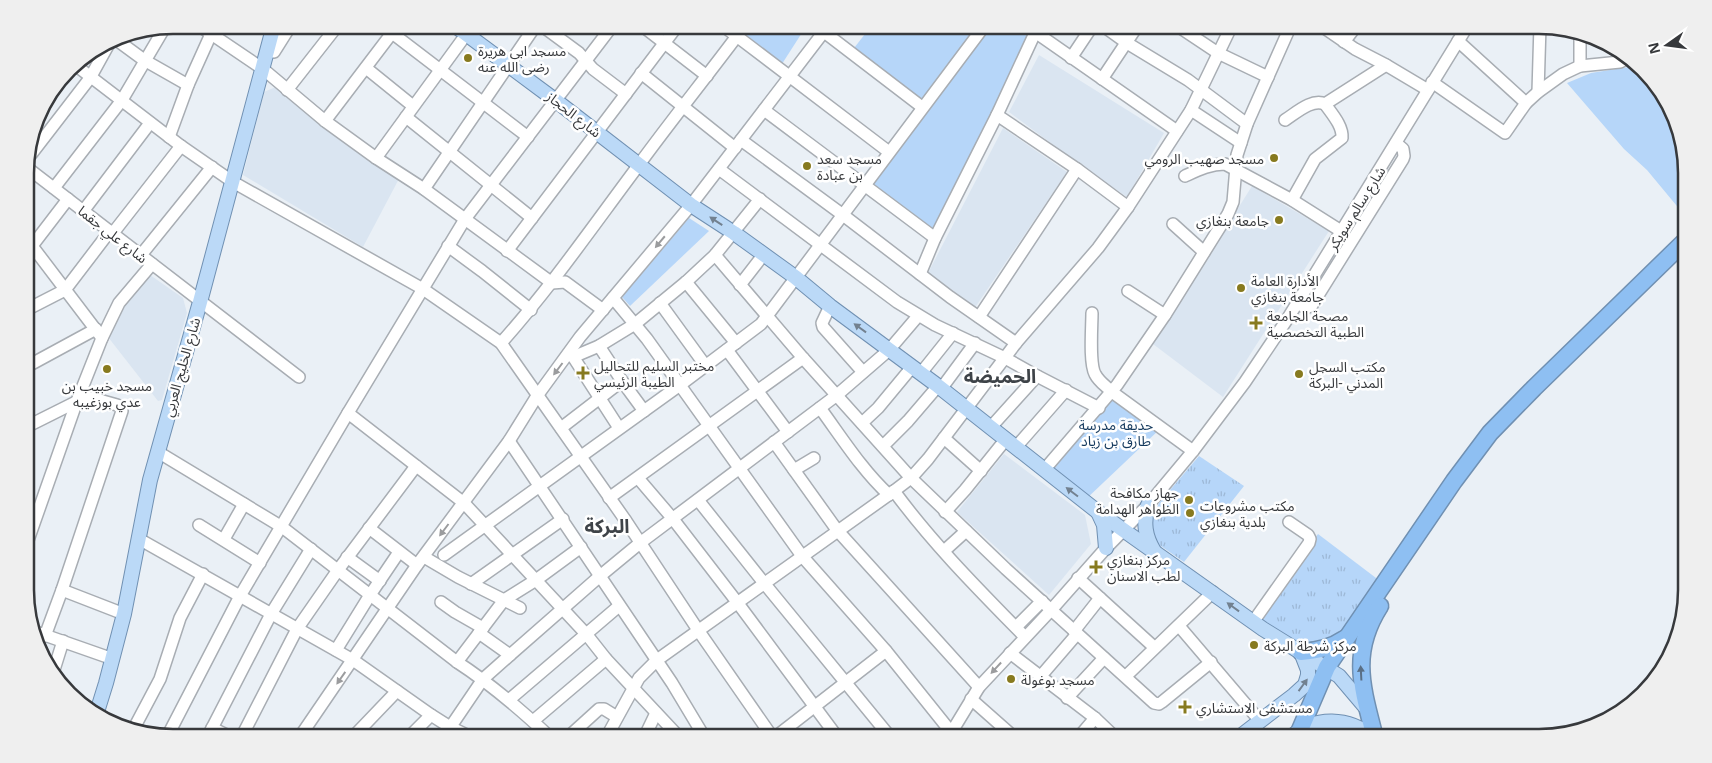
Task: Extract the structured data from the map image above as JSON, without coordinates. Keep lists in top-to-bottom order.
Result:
{
  "streets": {
    "main road": ["شارع الحجاز", "شارع الخليج العربي"],
    "street": ["شارع سالم سويكر", "شارع علي جقما"]
  },
  "crossings": [
    ["شارع الحجاز", "شارع سالم سويكر"],
    ["شارع علي جقما", "شارع الخليج العربي"]
  ],
  "districts": ["الحميضة", "البركة"],
  "parks": ["حديقة مدرسة طارق بن زياد"],
  "places": {
    "other": [
      "مسجد ابي هريرة رضى الله عنه",
      "مسجد صهيب الرومي",
      "مسجد سعد بن عبادة",
      "جامعة بنغازي",
      "الأدارة العامة جامعة بنغازي",
      "مسجد خبيب بن عدي بوزغيبه",
      "مكتب السجل المدني -البركة",
      "جهاز مكافحة الظواهر الهدامة",
      "مكتب مشروعات بلدية بنغازي",
      "مركز شرطة البركة",
      "مسجد بوغولة"
    ],
    "health": [
      "مصحة الجامعة الطبية التخصصية",
      "مختبر السليم للتحاليل الطيبة الرئيسي",
      "مركز بنغازي لطب الاسنان",
      "مستشفى الاستشاري"
    ]
  },
  "north": "left"
}
